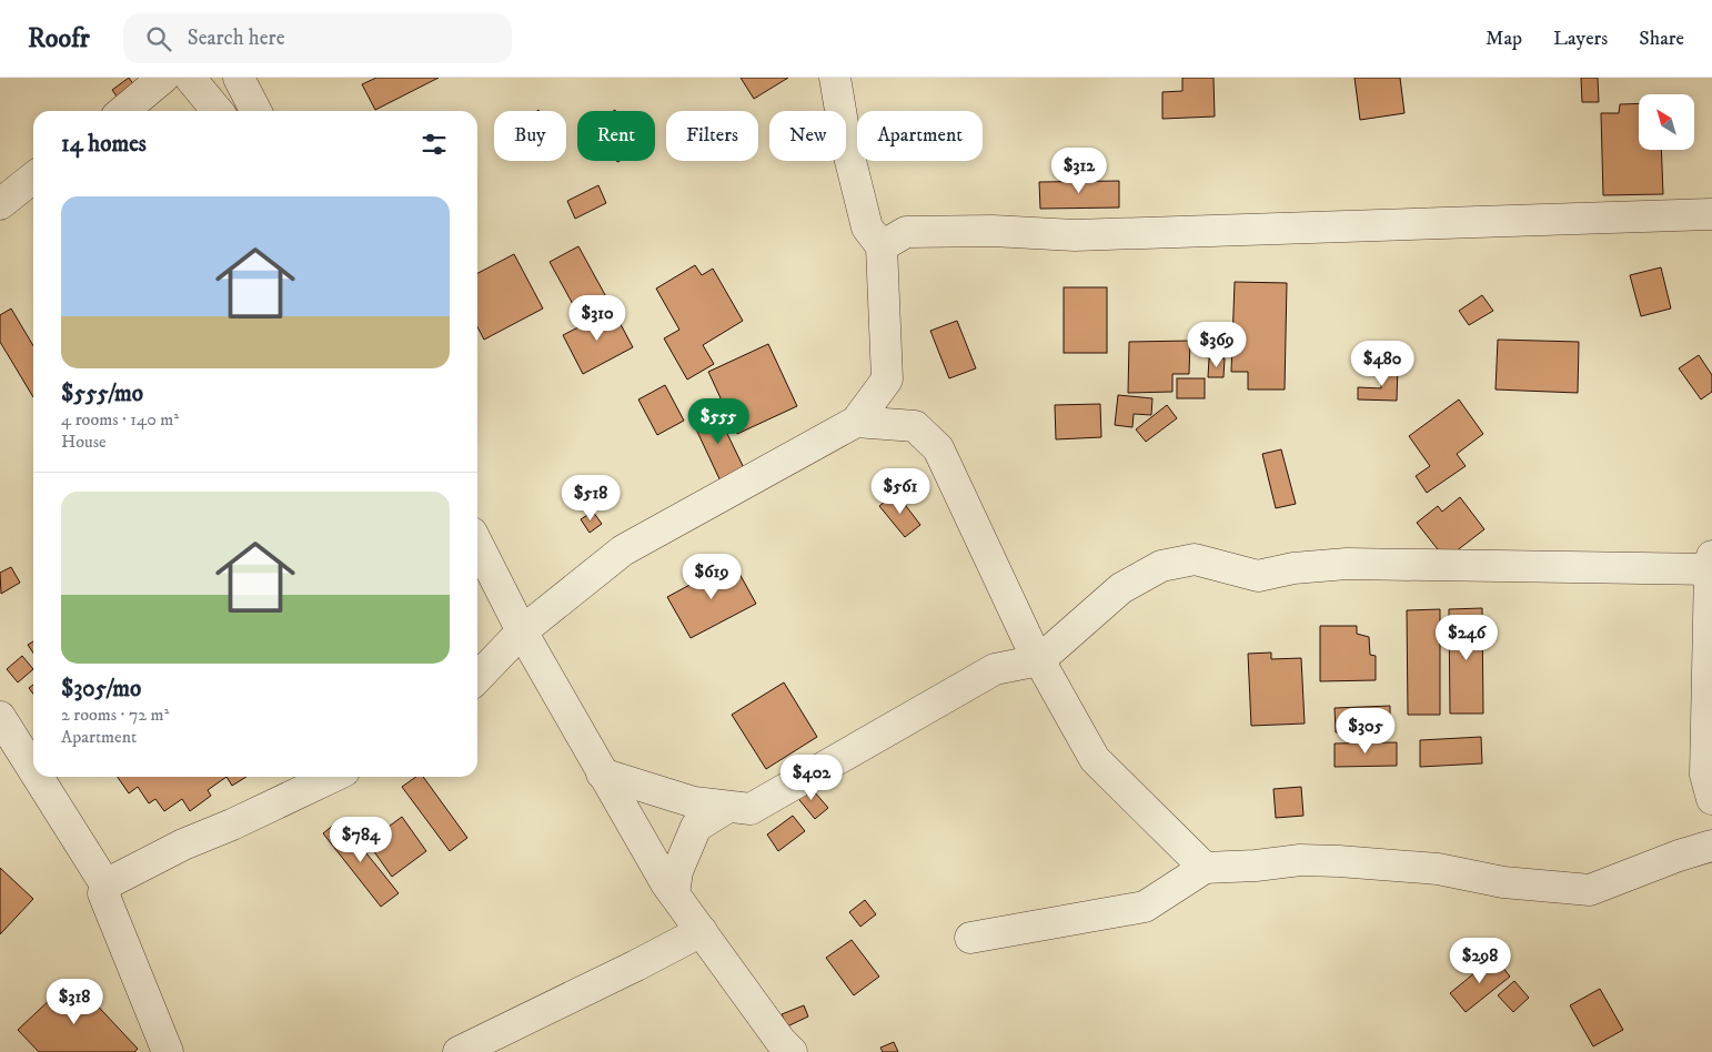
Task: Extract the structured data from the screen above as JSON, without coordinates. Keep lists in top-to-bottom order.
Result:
{
  "north": "top left",
  "page": {
    "header": "Roofr",
    "search": "Search here",
    "nav": ["Map", "Layers", "Share"],
    "chip": [
      "Buy",
      "Rent",
      "Filters",
      "New",
      "Apartment"
    ],
    "heading": "14 homes",
    "price": [
      "$312",
      "$310",
      "$369",
      "$480",
      "$555",
      "$561",
      "$518",
      "$619",
      "$246",
      "$305",
      "$402",
      "$784",
      "$298",
      "$318"
    ],
    "list": [
      {
        "name": "$555/mo",
        "note": "4 rooms · 140 m² · House"
      },
      {
        "name": "$305/mo",
        "note": "2 rooms · 72 m² · Apartment"
      }
    ]
  }
}
